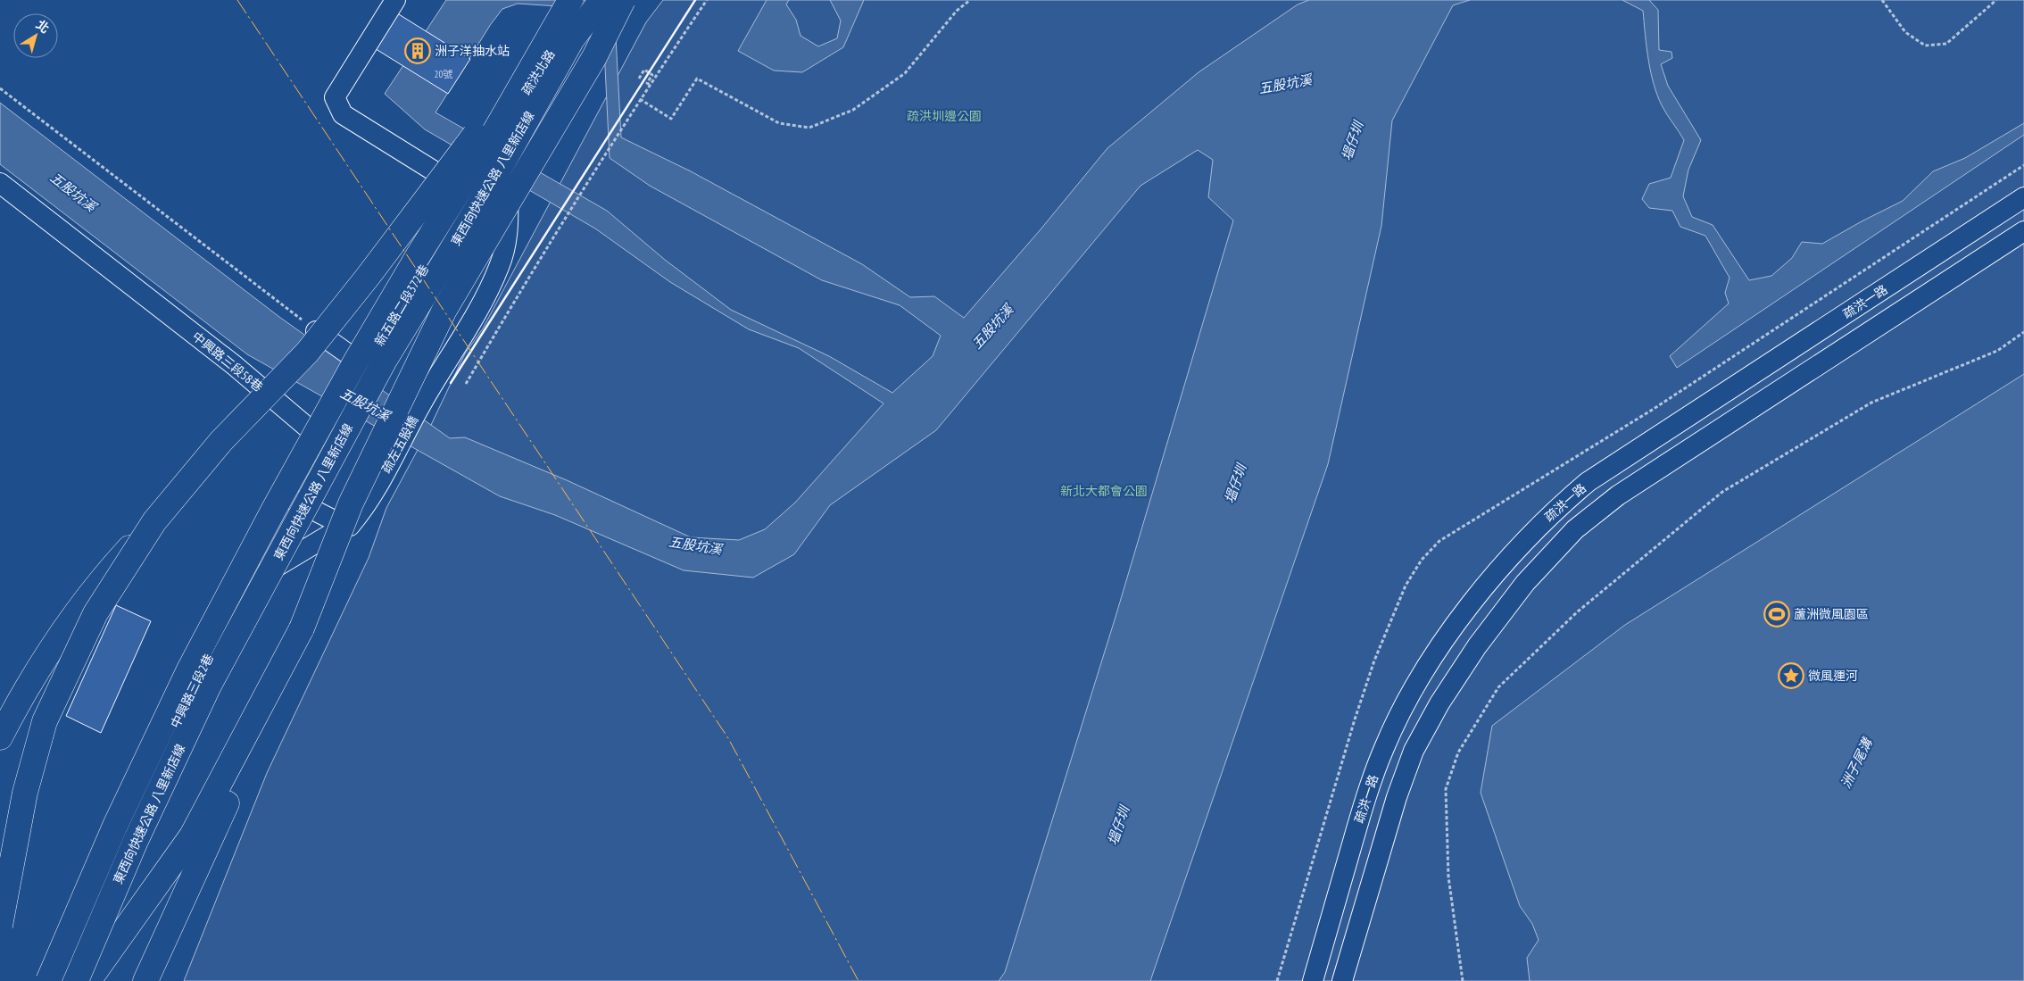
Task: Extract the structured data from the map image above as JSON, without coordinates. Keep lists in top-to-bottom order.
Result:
{
  "streets": {
    "highway": ["東西向快速公路 八里新店線"],
    "street": [
      "疏洪北路",
      "疏洪一路",
      "新五路二段372巷",
      "中興路三段58巷",
      "疏左五股橋",
      "中興路三段2巷"
    ]
  },
  "crossings": [
    ["疏洪北路", "新五路二段372巷"],
    ["疏洪北路", "疏左五股橋"],
    ["中興路三段58巷", "疏左五股橋"],
    ["中興路三段58巷", "中興路三段2巷"],
    ["疏左五股橋", "中興路三段2巷"]
  ],
  "water": ["五股坑溪", "塭仔圳", "洲子尾溝"],
  "parks": ["疏洪圳邊公園", "新北大都會公園"],
  "places": {
    "building": ["洲子洋抽水站"],
    "sports": ["蘆洲微風園區"],
    "place": ["微風運河"]
  },
  "house_numbers": ["20號"],
  "north": "top right"
}
